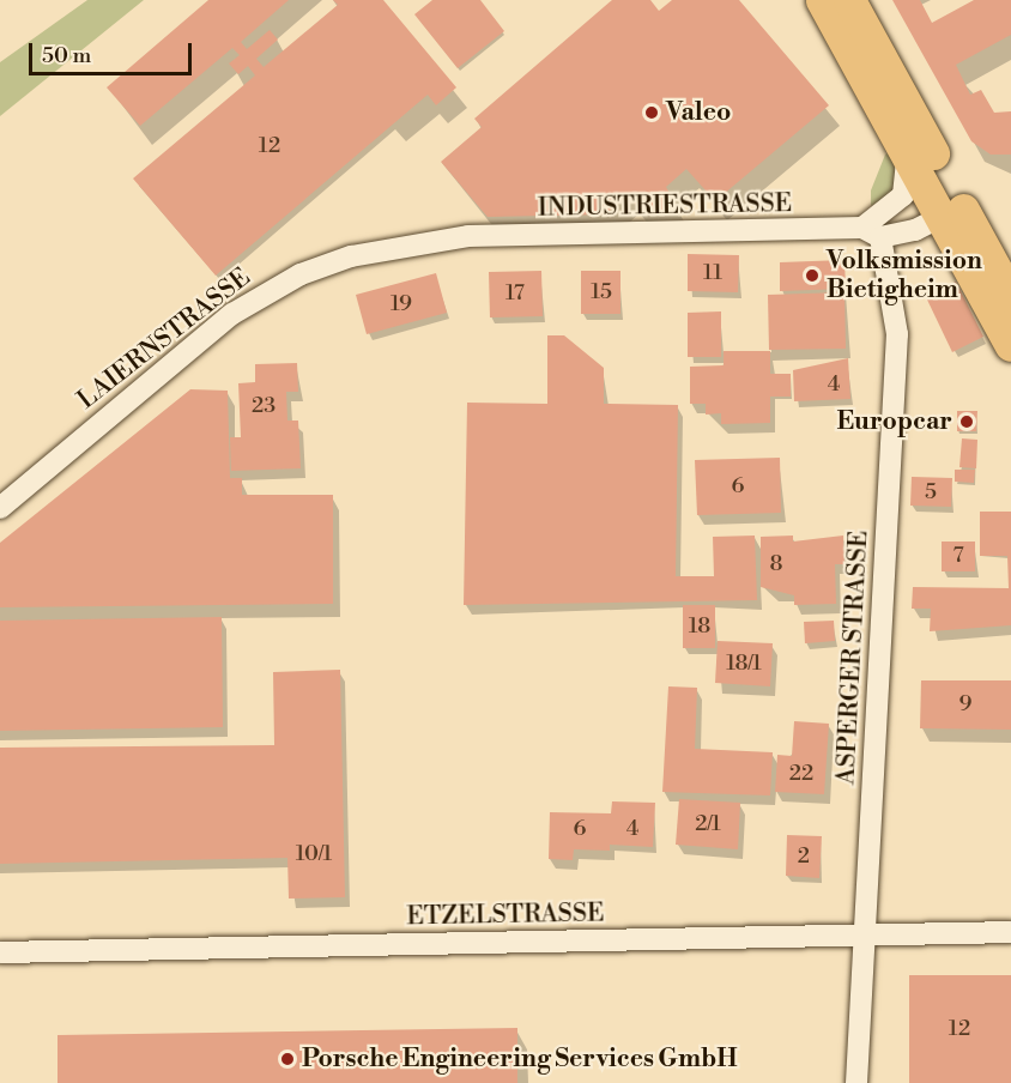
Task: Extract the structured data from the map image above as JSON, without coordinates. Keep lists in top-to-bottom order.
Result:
{
  "streets": {
    "street": [
      "INDUSTRIESTRASSE",
      "LAIERNSTRASSE",
      "ASPERGER STRASSE",
      "ETZELSTRASSE"
    ]
  },
  "crossings": [
    ["INDUSTRIESTRASSE", "LAIERNSTRASSE"],
    ["INDUSTRIESTRASSE", "ASPERGER STRASSE"],
    ["ASPERGER STRASSE", "ETZELSTRASSE"]
  ],
  "places": [
    "Valeo",
    "Volksmission Bietigheim",
    "Europcar",
    "Porsche Engineering Services GmbH"
  ],
  "house_numbers": [
    "12",
    "11",
    "15",
    "17",
    "19",
    "4",
    "23",
    "6",
    "5",
    "7",
    "8",
    "18",
    "18/1",
    "9",
    "22",
    "2/1",
    "6",
    "4",
    "10/1",
    "2",
    "12"
  ],
  "scale_bar": "50 m"
}
